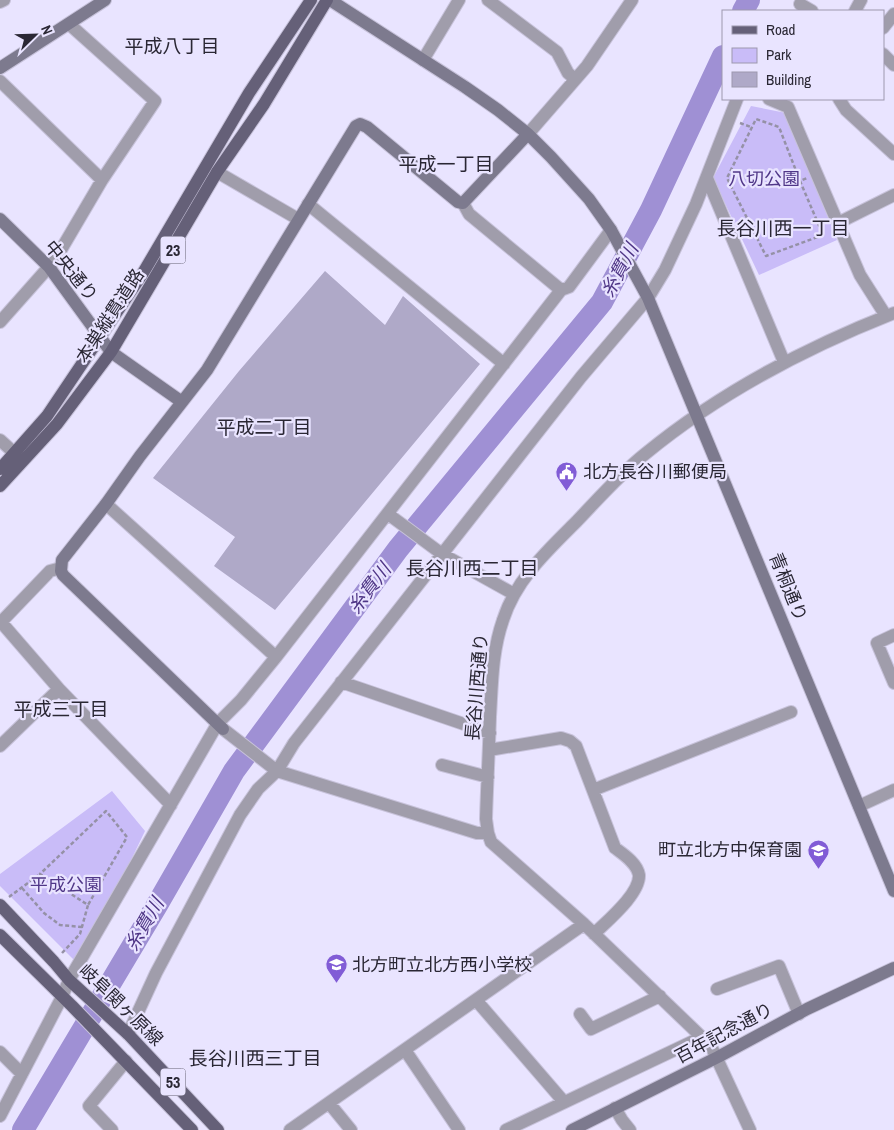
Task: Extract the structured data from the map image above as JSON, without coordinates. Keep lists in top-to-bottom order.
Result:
{
  "streets": {
    "main road": [
      "23",
      "本巣縦貫道路",
      "岐阜関ヶ原線",
      "53"
    ],
    "street": [
      "中央通り",
      "青桐通り",
      "長谷川西通り",
      "百年記念通り"
    ]
  },
  "crossings": [
    ["中央通り", "本巣縦貫道路"],
    ["本巣縦貫道路", "青桐通り"],
    ["青桐通り", "長谷川西通り"]
  ],
  "districts": [
    "平成八丁目",
    "平成一丁目",
    "長谷川西一丁目",
    "平成二丁目",
    "長谷川西二丁目",
    "平成三丁目",
    "長谷川西三丁目"
  ],
  "water": ["糸貫川"],
  "parks": ["八切公園", "平成公園"],
  "places": {
    "public building": ["北方長谷川郵便局"],
    "school or university": ["町立北方中保育園", "北方町立北方西小学校"]
  },
  "legend": ["Road", "Park", "Building"],
  "north": "top right"
}
